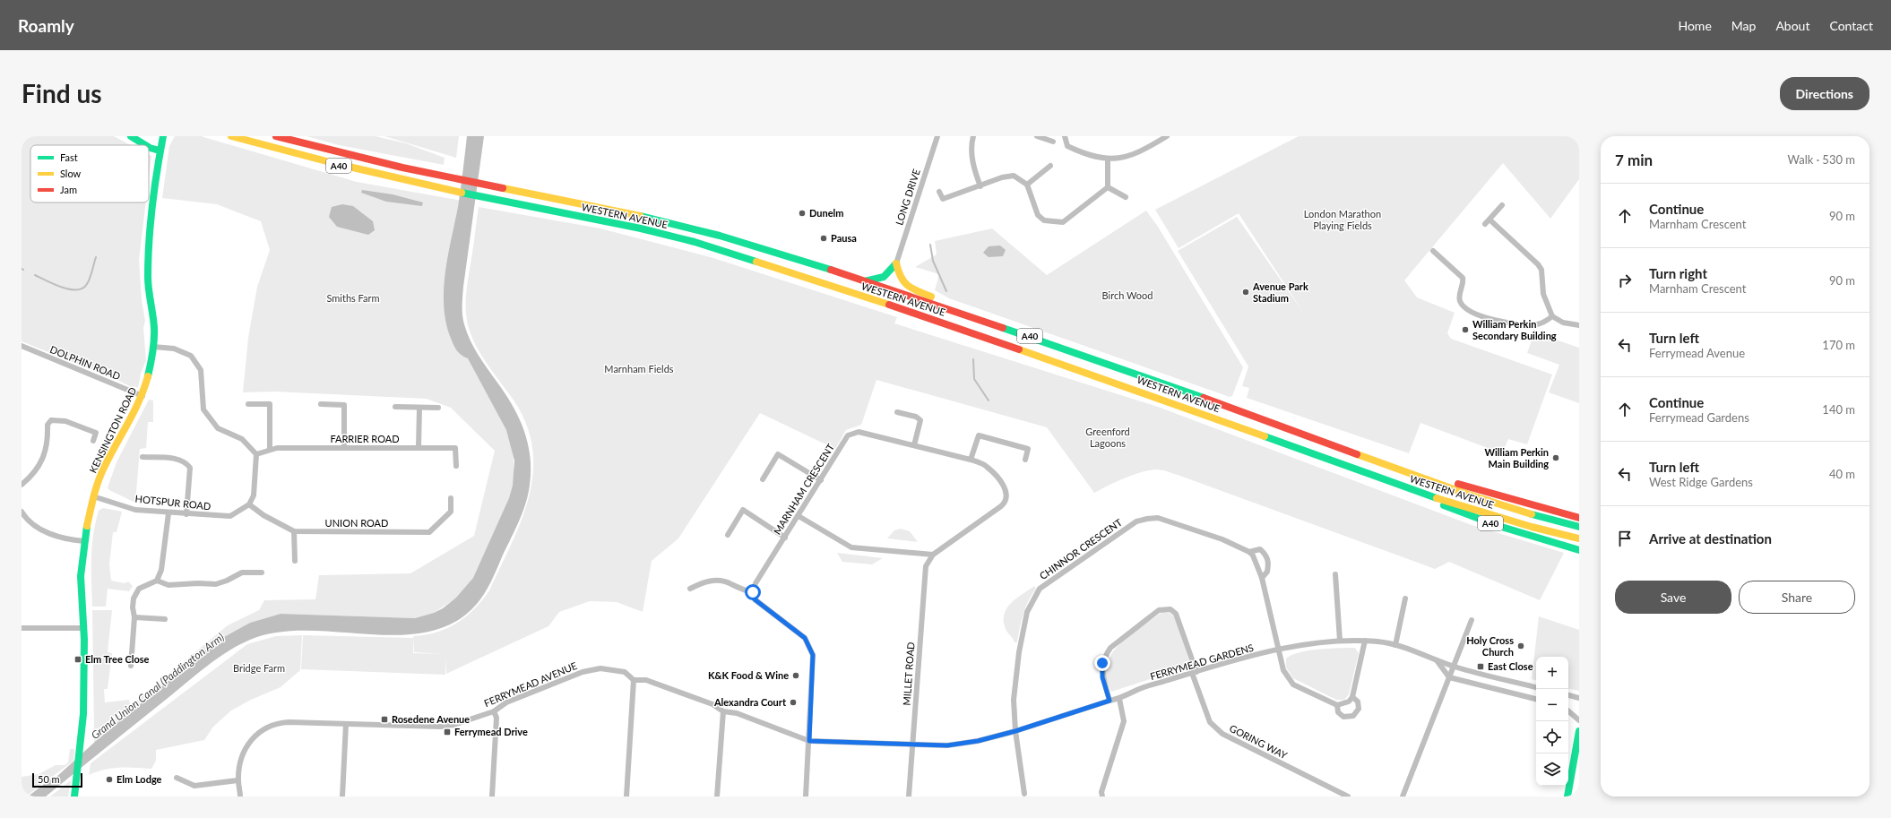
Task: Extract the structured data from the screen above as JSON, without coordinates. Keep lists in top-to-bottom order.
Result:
{
  "streets": {
    "main road": ["A40", "WESTERN AVENUE", "KENSINGTON ROAD"],
    "street": [
      "LONG DRIVE",
      "DOLPHIN ROAD",
      "FARRIER ROAD",
      "MARNHAM CRESCENT",
      "HOTSPUR ROAD",
      "UNION ROAD",
      "CHINNOR CRESCENT",
      "FERRYMEAD GARDENS",
      "MILLET ROAD",
      "FERRYMEAD AVENUE",
      "GORING WAY"
    ]
  },
  "crossings": [
    ["A40", "WESTERN AVENUE"],
    ["DOLPHIN ROAD", "KENSINGTON ROAD"],
    ["KENSINGTON ROAD", "HOTSPUR ROAD"],
    ["MARNHAM CRESCENT", "MILLET ROAD"],
    ["HOTSPUR ROAD", "UNION ROAD"],
    ["CHINNOR CRESCENT", "FERRYMEAD GARDENS"],
    ["FERRYMEAD GARDENS", "FERRYMEAD AVENUE"],
    ["FERRYMEAD GARDENS", "GORING WAY"],
    ["MILLET ROAD", "FERRYMEAD AVENUE"]
  ],
  "water": ["Grand Union Canal (Paddington Arm)"],
  "parks": [
    "London Marathon Playing Fields",
    "Birch Wood",
    "Smiths Farm",
    "Marnham Fields",
    "Greenford Lagoons",
    "Bridge Farm"
  ],
  "places": {
    "other": [
      "Dunelm",
      "Pausa",
      "Avenue Park Stadium",
      "William Perkin Secondary Building",
      "William Perkin Main Building",
      "Holy Cross Church",
      "K&K Food & Wine",
      "Alexandra Court",
      "Elm Lodge"
    ],
    "transit": [
      "Elm Tree Close",
      "East Close",
      "Rosedene Avenue",
      "Ferrymead Drive"
    ]
  },
  "legend": ["Fast", "Slow", "Jam"],
  "scale_bar": "50 m",
  "page": {
    "header": "Roamly",
    "nav": [
      "Home",
      "Map",
      "About",
      "Contact"
    ],
    "buttons": [
      "Directions",
      ["Save", "Share"]
    ],
    "title": "Find us",
    "heading": ["7 min", "Walk · 530 m"],
    "list": [
      ["Continue", "Marnham Crescent", "90 m"],
      ["Turn right", "Marnham Crescent", "90 m"],
      ["Turn left", "Ferrymead Avenue", "170 m"],
      ["Continue", "Ferrymead Gardens", "140 m"],
      ["Turn left", "West Ridge Gardens", "40 m"],
      "Arrive at destination"
    ],
    "map_buttons": ["+", "−"],
    "scale": "50 m"
  }
}
